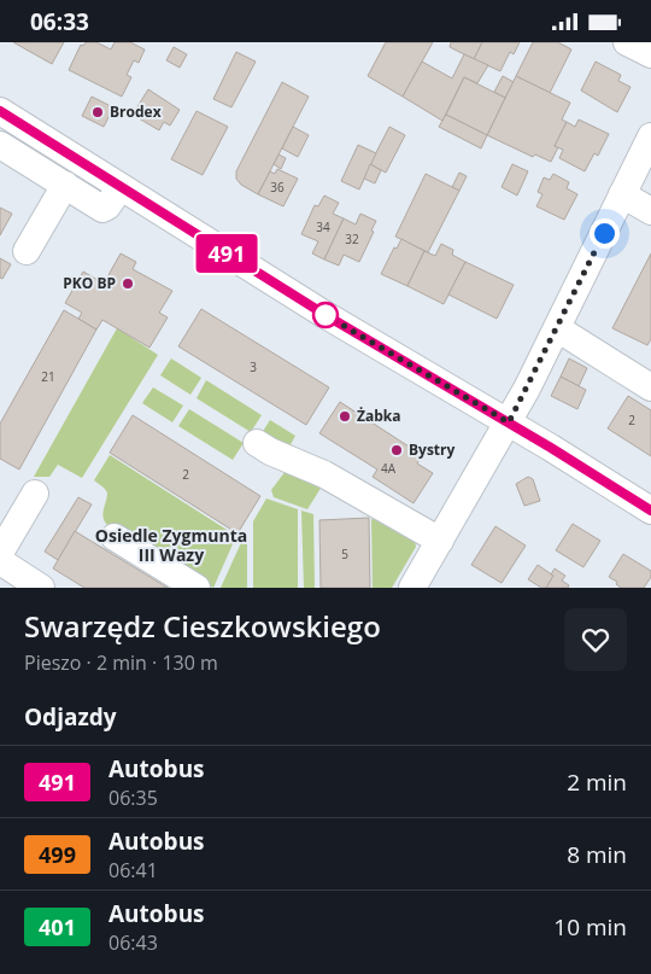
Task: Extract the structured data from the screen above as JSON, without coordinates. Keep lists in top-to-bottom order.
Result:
{
  "districts": ["Osiedle Zygmunta III Wazy"],
  "places": [
    "Brodex",
    "PKO BP",
    "Żabka",
    "Bystry"
  ],
  "lines": ["bus line 491"],
  "house_numbers": [
    "36",
    "34",
    "32",
    "3",
    "21",
    "2",
    "4A",
    "2",
    "5"
  ],
  "page": {
    "status": "06:33",
    "on_map": "491",
    "heading": [
      ["Swarzędz Cieszkowskiego", "Pieszo · 2 min · 130 m"],
      "Odjazdy"
    ],
    "list": [
      {
        "mark": "491",
        "name": "Autobus",
        "note": "06:35",
        "value": "2 min"
      },
      {
        "mark": "499",
        "name": "Autobus",
        "note": "06:41",
        "value": "8 min"
      },
      {
        "mark": "401",
        "name": "Autobus",
        "note": "06:43",
        "value": "10 min"
      }
    ]
  }
}
